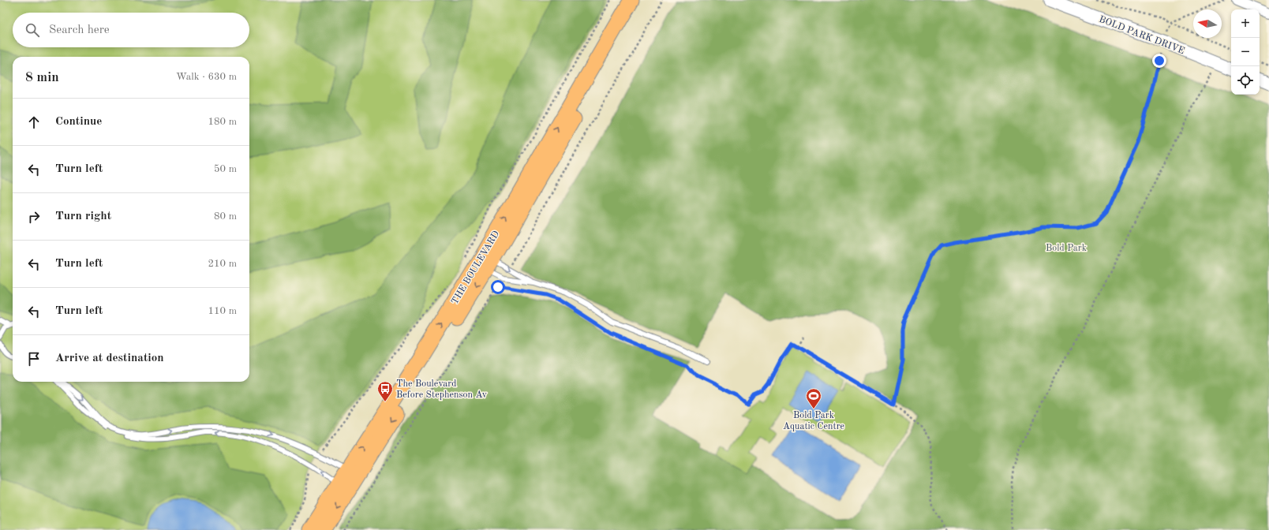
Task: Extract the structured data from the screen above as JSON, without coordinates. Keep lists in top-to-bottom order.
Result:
{
  "streets": {
    "main road": ["THE BOULEVARD"],
    "street": ["BOLD PARK DRIVE"]
  },
  "parks": ["Bold Park"],
  "places": {
    "bus stop": ["The Boulevard Before Stephenson Av"],
    "sports": ["Bold Park Aquatic Centre"]
  },
  "north": "left",
  "page": {
    "map_buttons": ["+", "−"],
    "search": "Search here",
    "heading": ["8 min", "Walk · 630 m"],
    "list": [
      ["Continue", "180 m"],
      ["Turn left", "50 m"],
      ["Turn right", "80 m"],
      ["Turn left", "210 m"],
      ["Turn left", "110 m"],
      "Arrive at destination"
    ]
  }
}
